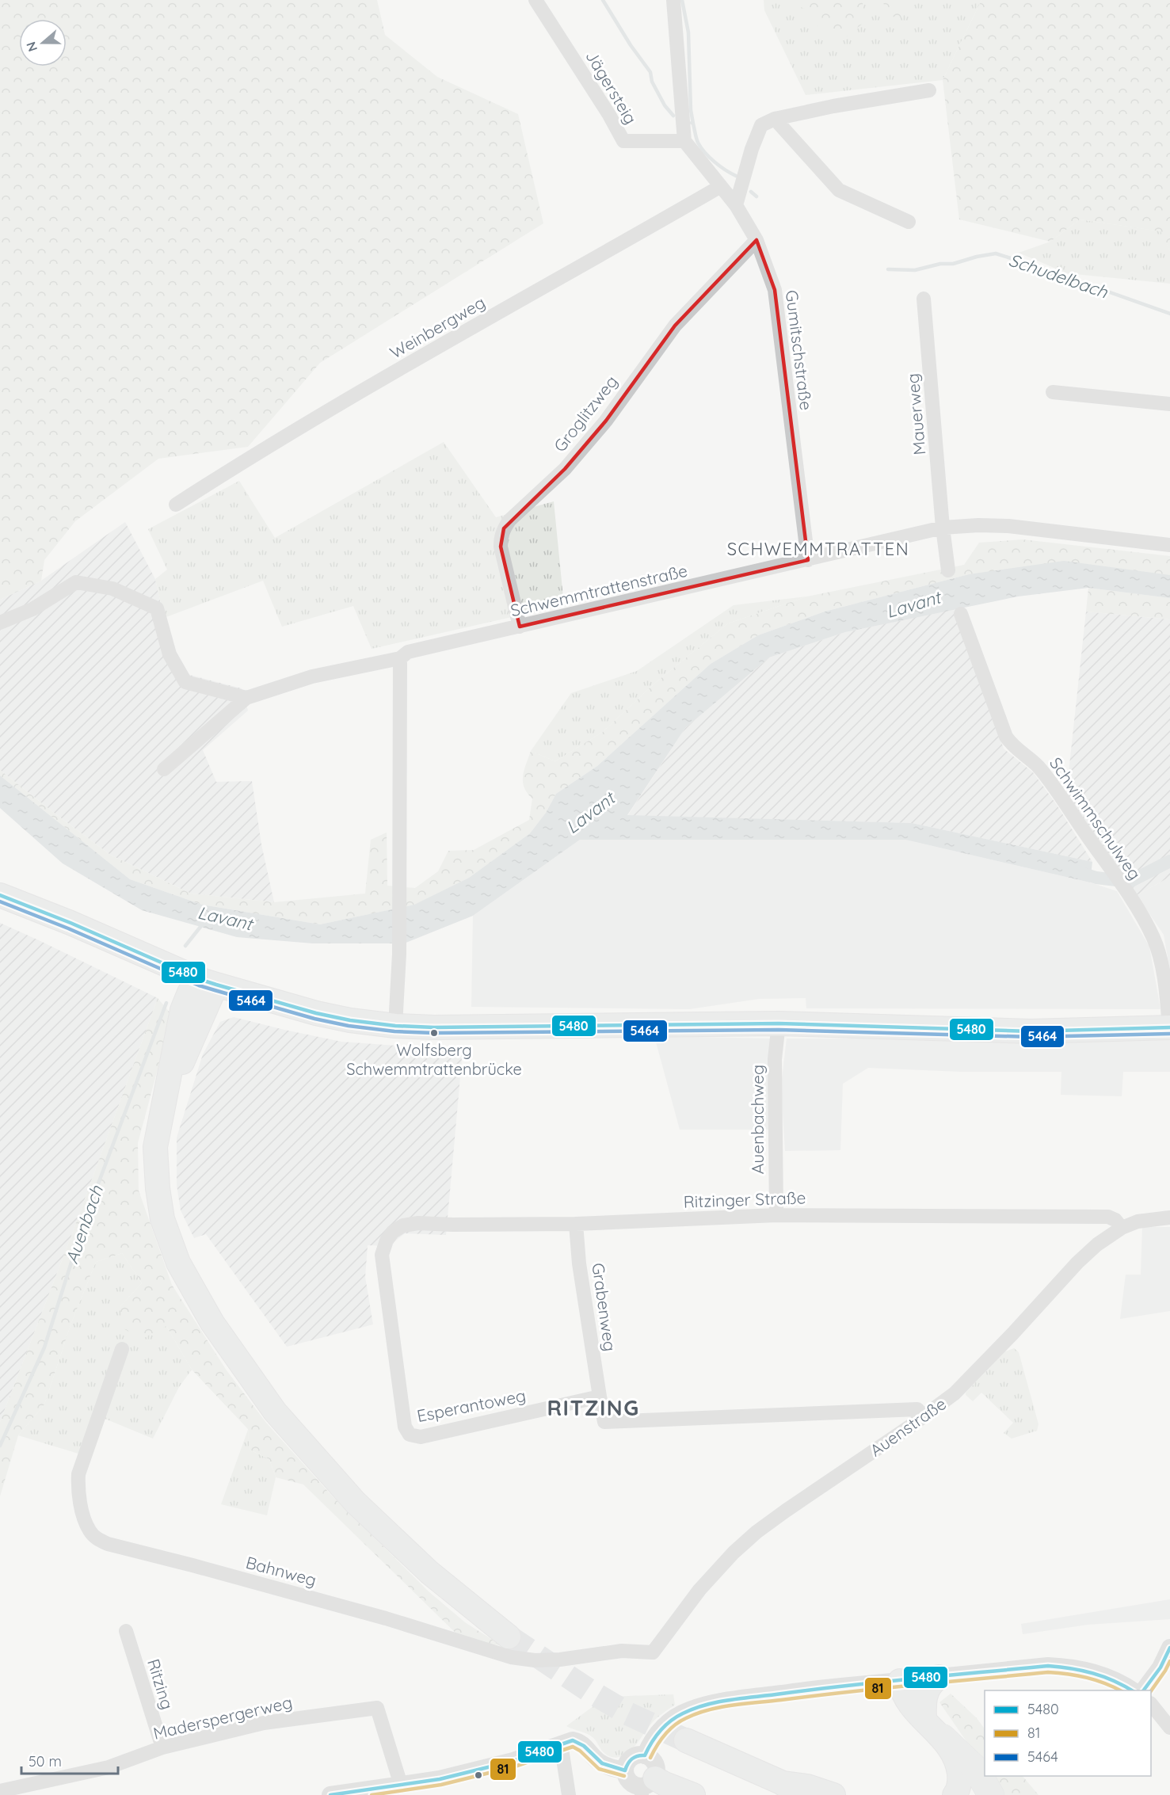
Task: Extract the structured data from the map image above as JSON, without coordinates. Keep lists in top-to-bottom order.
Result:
{
  "streets": {
    "street": [
      "Jägersteig",
      "Weinbergweg",
      "Gumitschstraße",
      "Groglitzweg",
      "Mauerweg",
      "Schwemmtrattenstraße",
      "Schwimmschulweg",
      "Auenbachweg",
      "Ritzinger Straße",
      "Grabenweg",
      "Esperantoweg",
      "Auenstraße",
      "Bahnweg",
      "Ritzing",
      "Maderspergerweg"
    ]
  },
  "crossings": [
    ["Jägersteig", "Gumitschstraße"],
    ["Weinbergweg", "Gumitschstraße"],
    ["Gumitschstraße", "Groglitzweg"],
    ["Gumitschstraße", "Schwemmtrattenstraße"],
    ["Groglitzweg", "Schwemmtrattenstraße"],
    ["Mauerweg", "Schwemmtrattenstraße"],
    ["Auenbachweg", "Ritzinger Straße"],
    ["Ritzinger Straße", "Grabenweg"],
    ["Ritzinger Straße", "Esperantoweg"],
    ["Ritzinger Straße", "Auenstraße"],
    ["Grabenweg", "Esperantoweg"],
    ["Auenstraße", "Bahnweg"],
    ["Ritzing", "Maderspergerweg"]
  ],
  "districts": ["SCHWEMMTRATTEN", "RITZING"],
  "water": ["Schudelbach", "Lavant", "Auenbach"],
  "places": ["Wolfsberg Schwemmtrattenbrücke"],
  "lines": ["transit line 5480", "transit line 5464", "transit line 81"],
  "legend": ["5480", "81", "5464"],
  "scale_bar": "50 m",
  "north": "left"
}
